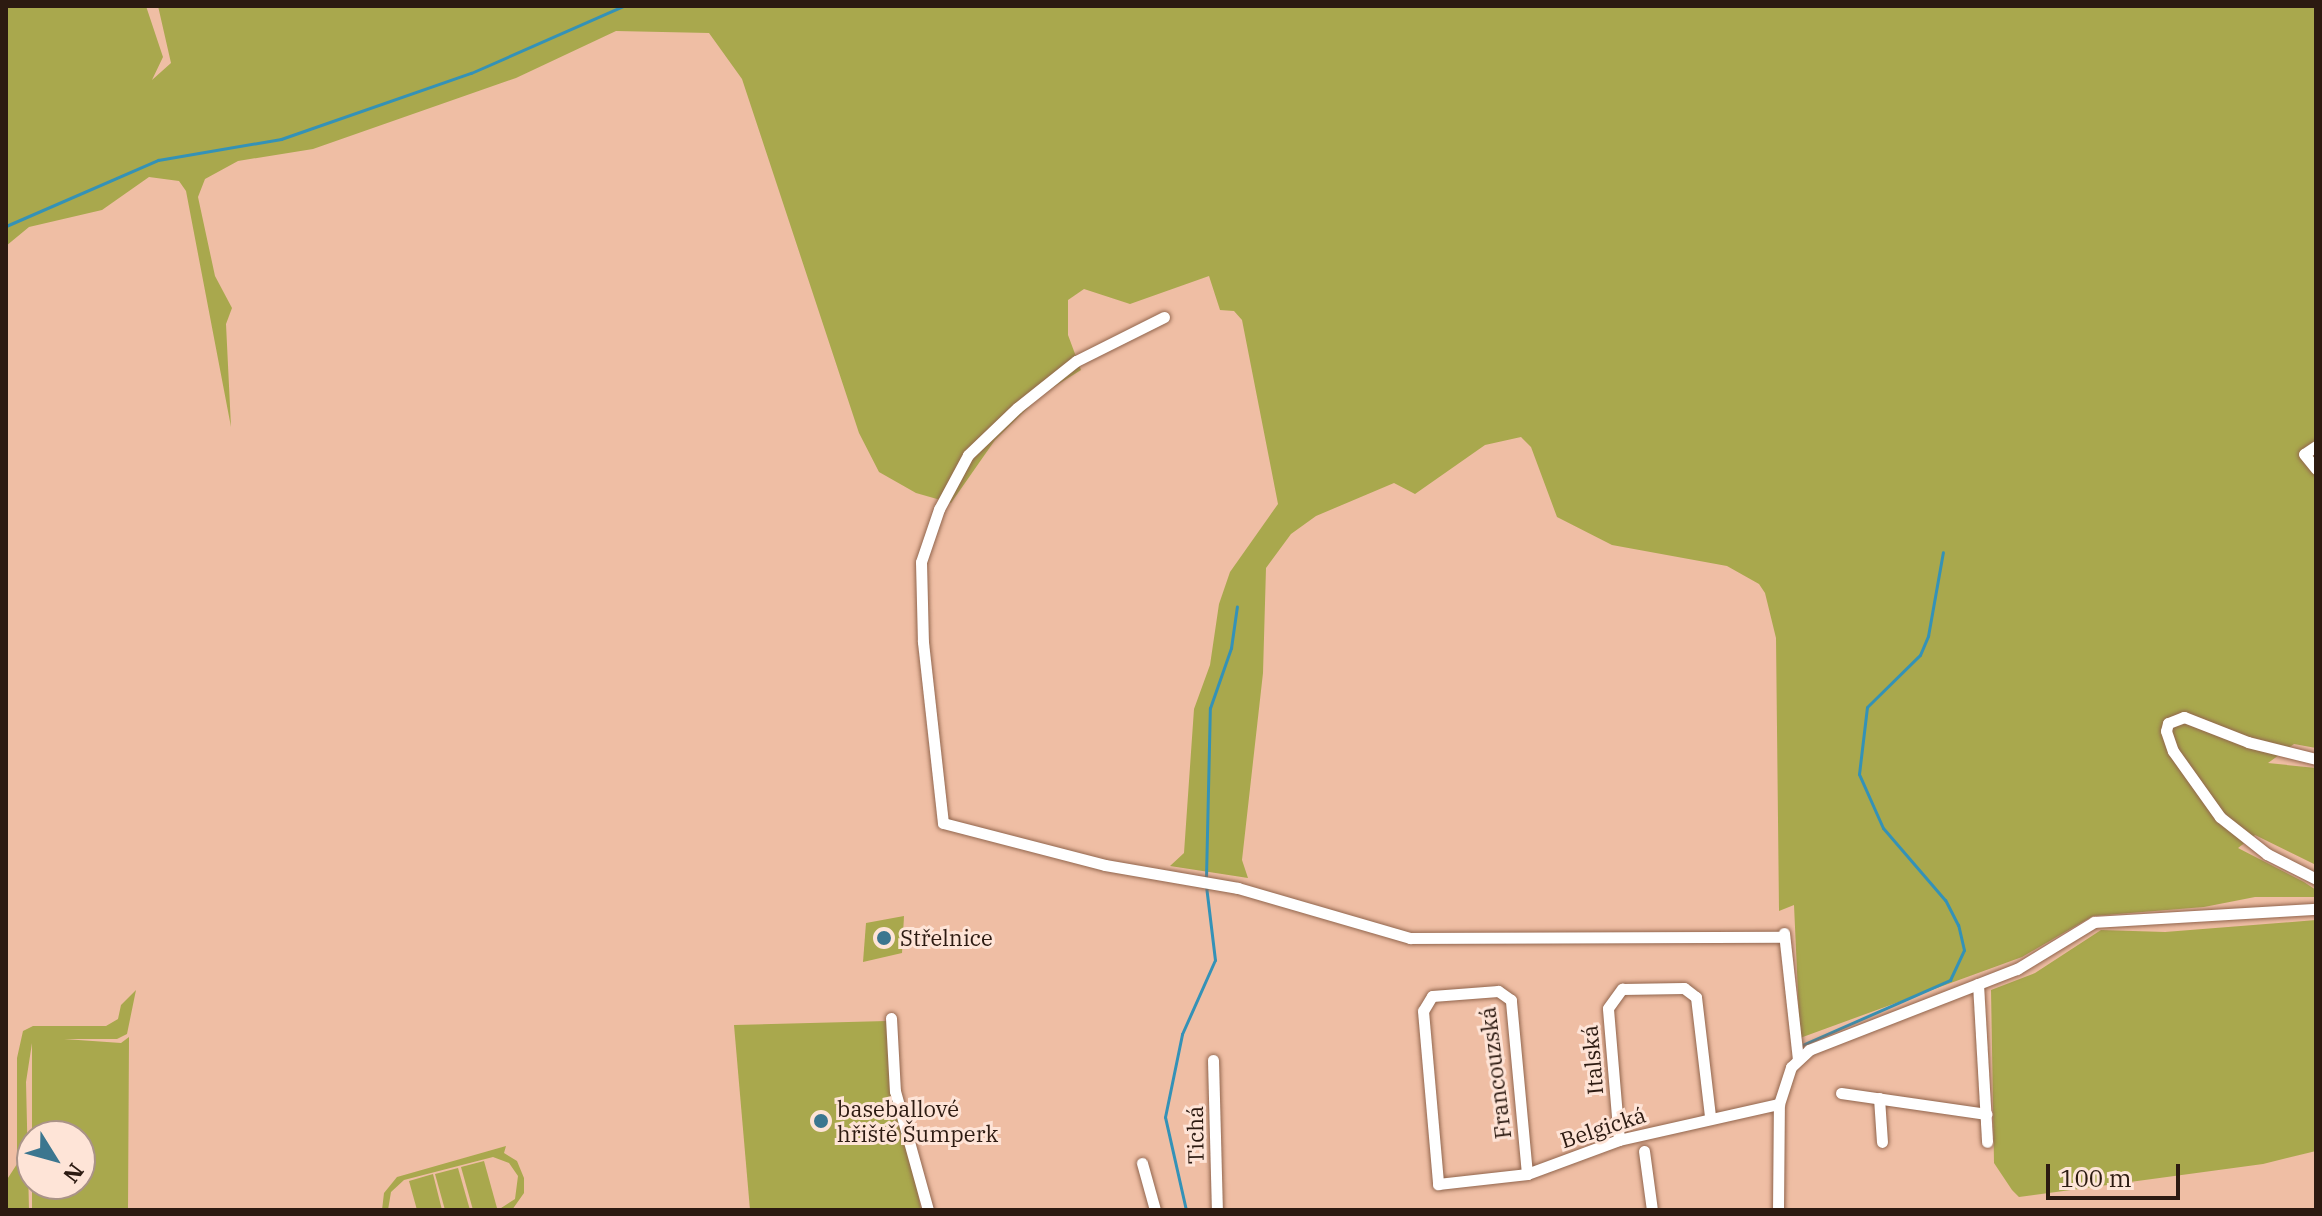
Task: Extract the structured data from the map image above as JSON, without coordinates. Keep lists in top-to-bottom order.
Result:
{
  "streets": {
    "street": [
      "Italská",
      "Francouzská",
      "Belgická",
      "Tichá"
    ]
  },
  "crossings": [
    ["Italská", "Belgická"],
    ["Francouzská", "Belgická"]
  ],
  "places": ["Střelnice", "baseballové hřiště Šumperk"],
  "scale_bar": "100 m",
  "north": "bottom right"
}
